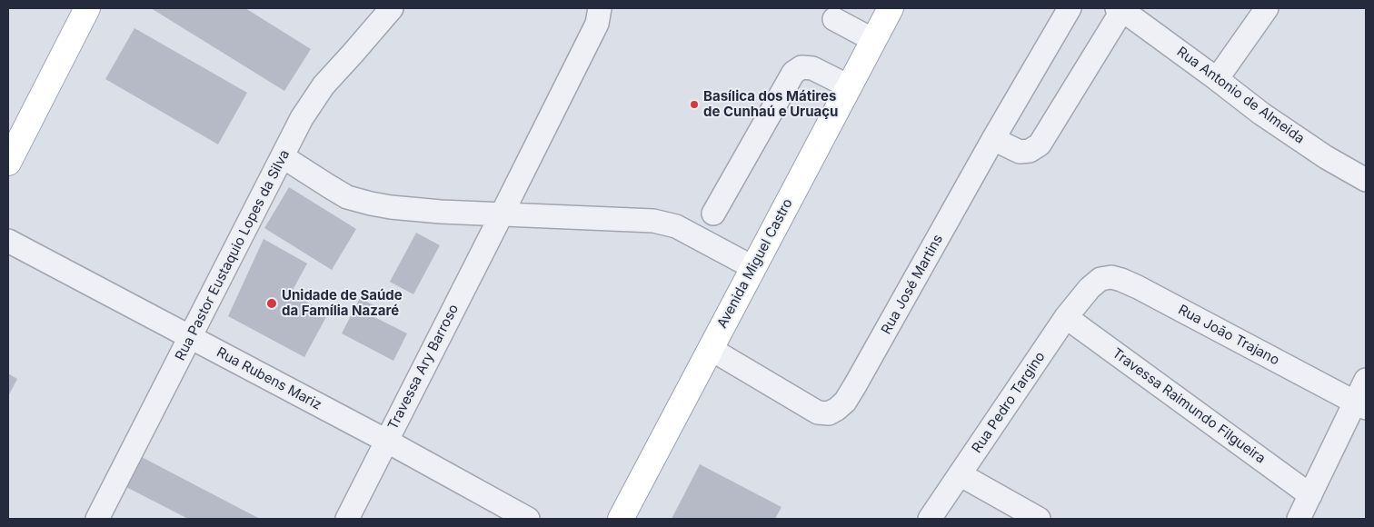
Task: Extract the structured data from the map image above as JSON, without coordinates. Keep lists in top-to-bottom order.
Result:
{
  "streets": {
    "main road": ["Avenida Miguel Castro"],
    "street": [
      "Rua Antonio de Almeida",
      "Rua Pastor Eustaquio Lopes da Silva",
      "Rua José Martins",
      "Rua João Trajano",
      "Travessa Ary Barroso",
      "Rua Rubens Mariz",
      "Rua Pedro Targino",
      "Travessa Raimundo Filgueira"
    ]
  },
  "crossings": [
    ["Rua Pastor Eustaquio Lopes da Silva", "Rua Rubens Mariz"],
    ["Avenida Miguel Castro", "Rua José Martins"],
    ["Rua João Trajano", "Rua Pedro Targino"],
    ["Travessa Ary Barroso", "Rua Rubens Mariz"],
    ["Rua Pedro Targino", "Travessa Raimundo Filgueira"]
  ],
  "places": ["Basílica dos Mátires de Cunhaú e Uruaçu", "Unidade de Saúde da Família Nazaré"]
}
